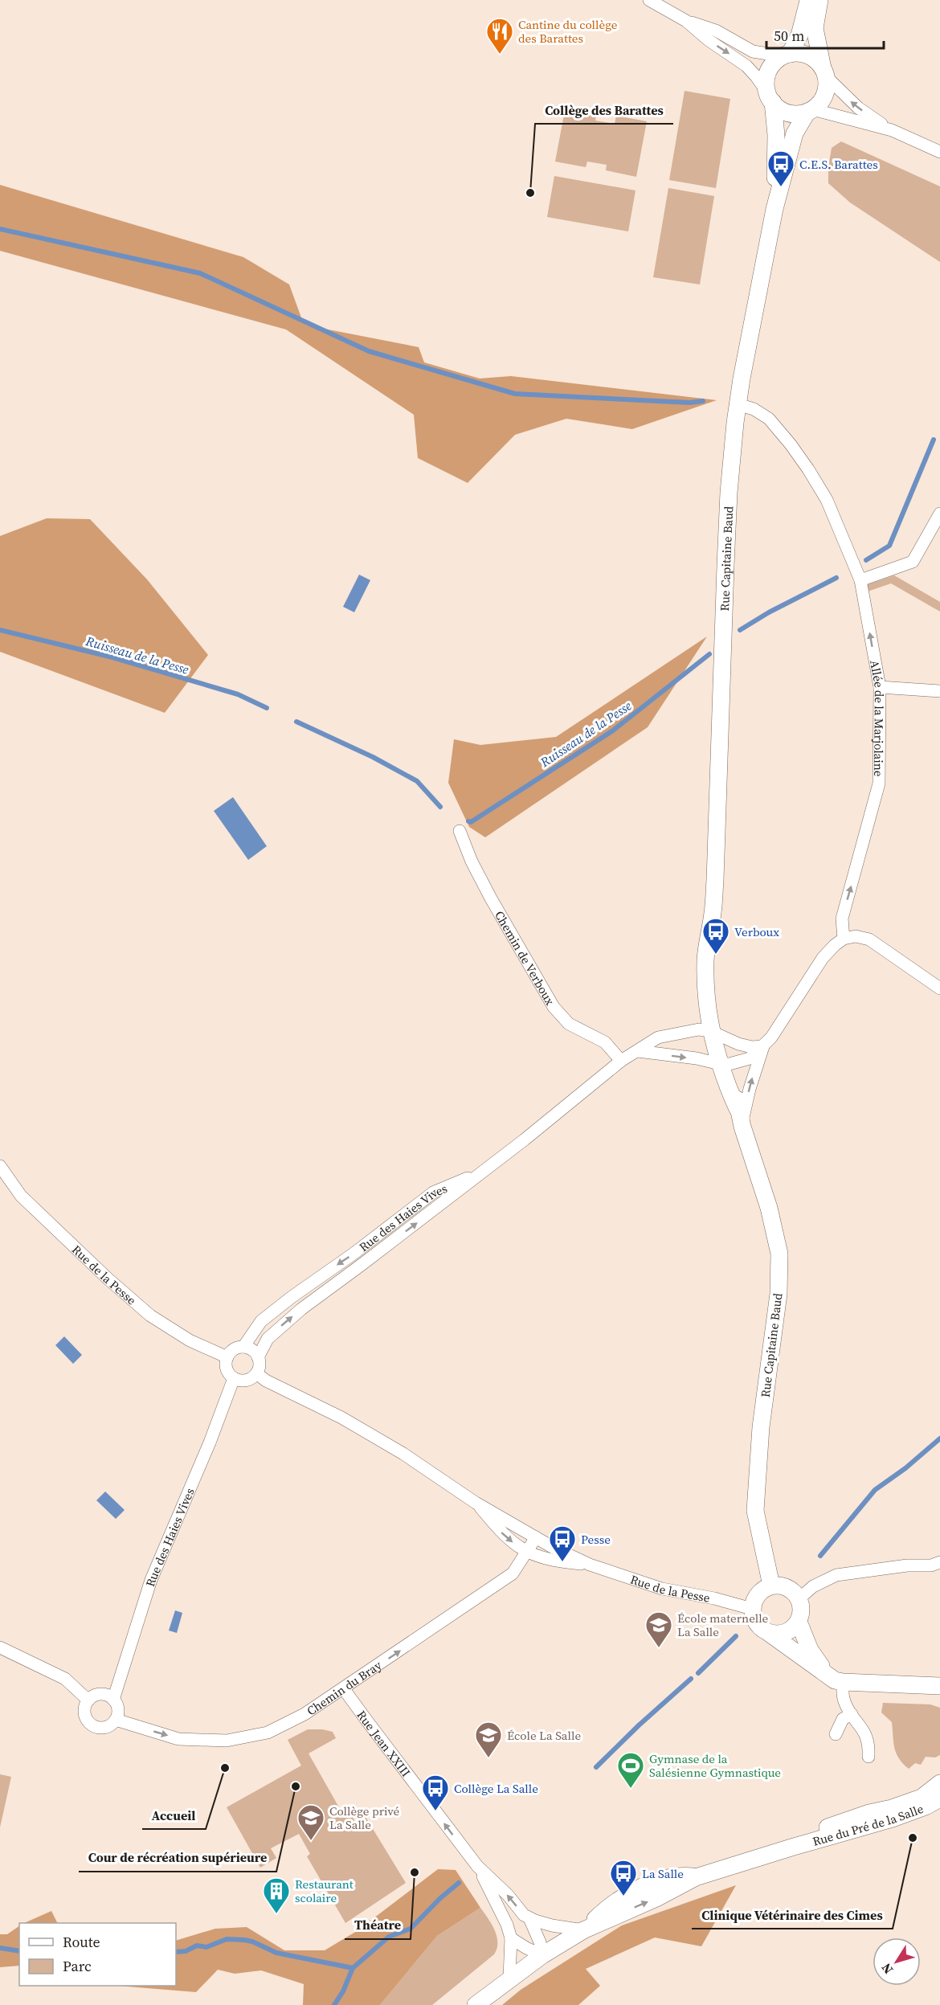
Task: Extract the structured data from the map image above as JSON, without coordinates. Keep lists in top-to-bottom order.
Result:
{
  "streets": {
    "main road": ["Rue Capitaine Baud", "Rue du Pré de la Salle"],
    "street": [
      "Allée de la Marjolaine",
      "Chemin de Verboux",
      "Rue des Haies Vives",
      "Rue de la Pesse",
      "Chemin du Bray",
      "Rue Jean XXIII"
    ]
  },
  "crossings": [
    ["Rue Capitaine Baud", "Allée de la Marjolaine"],
    ["Rue Capitaine Baud", "Rue des Haies Vives"],
    ["Rue Capitaine Baud", "Rue de la Pesse"],
    ["Chemin de Verboux", "Rue des Haies Vives"],
    ["Rue des Haies Vives", "Rue de la Pesse"],
    ["Rue des Haies Vives", "Chemin du Bray"],
    ["Rue de la Pesse", "Chemin du Bray"],
    ["Chemin du Bray", "Rue Jean XXIII"],
    ["Rue Jean XXIII", "Rue du Pré de la Salle"]
  ],
  "one_way": ["Allée de la Marjolaine", "Chemin du Bray", "Rue Jean XXIII"],
  "water": ["Ruisseau de la Pesse"],
  "places": {
    "restaurant": ["Cantine du collège des Barattes"],
    "bus stop": [
      "C.E.S. Barattes",
      "Verboux",
      "Pesse",
      "Collège La Salle",
      "La Salle"
    ],
    "other": [
      "Collège des Barattes",
      "Accueil",
      "Cour de récréation supérieure",
      "Clinique Vétérinaire des Cimes",
      "Théatre"
    ],
    "school or university": ["École maternelle La Salle", "École La Salle", "Collège privé La Salle"],
    "sports": ["Gymnase de la Salésienne Gymnastique"],
    "building": ["Restaurant scolaire"]
  },
  "legend": ["Route", "Parc"],
  "scale_bar": "50 m",
  "north": "bottom left"
}
